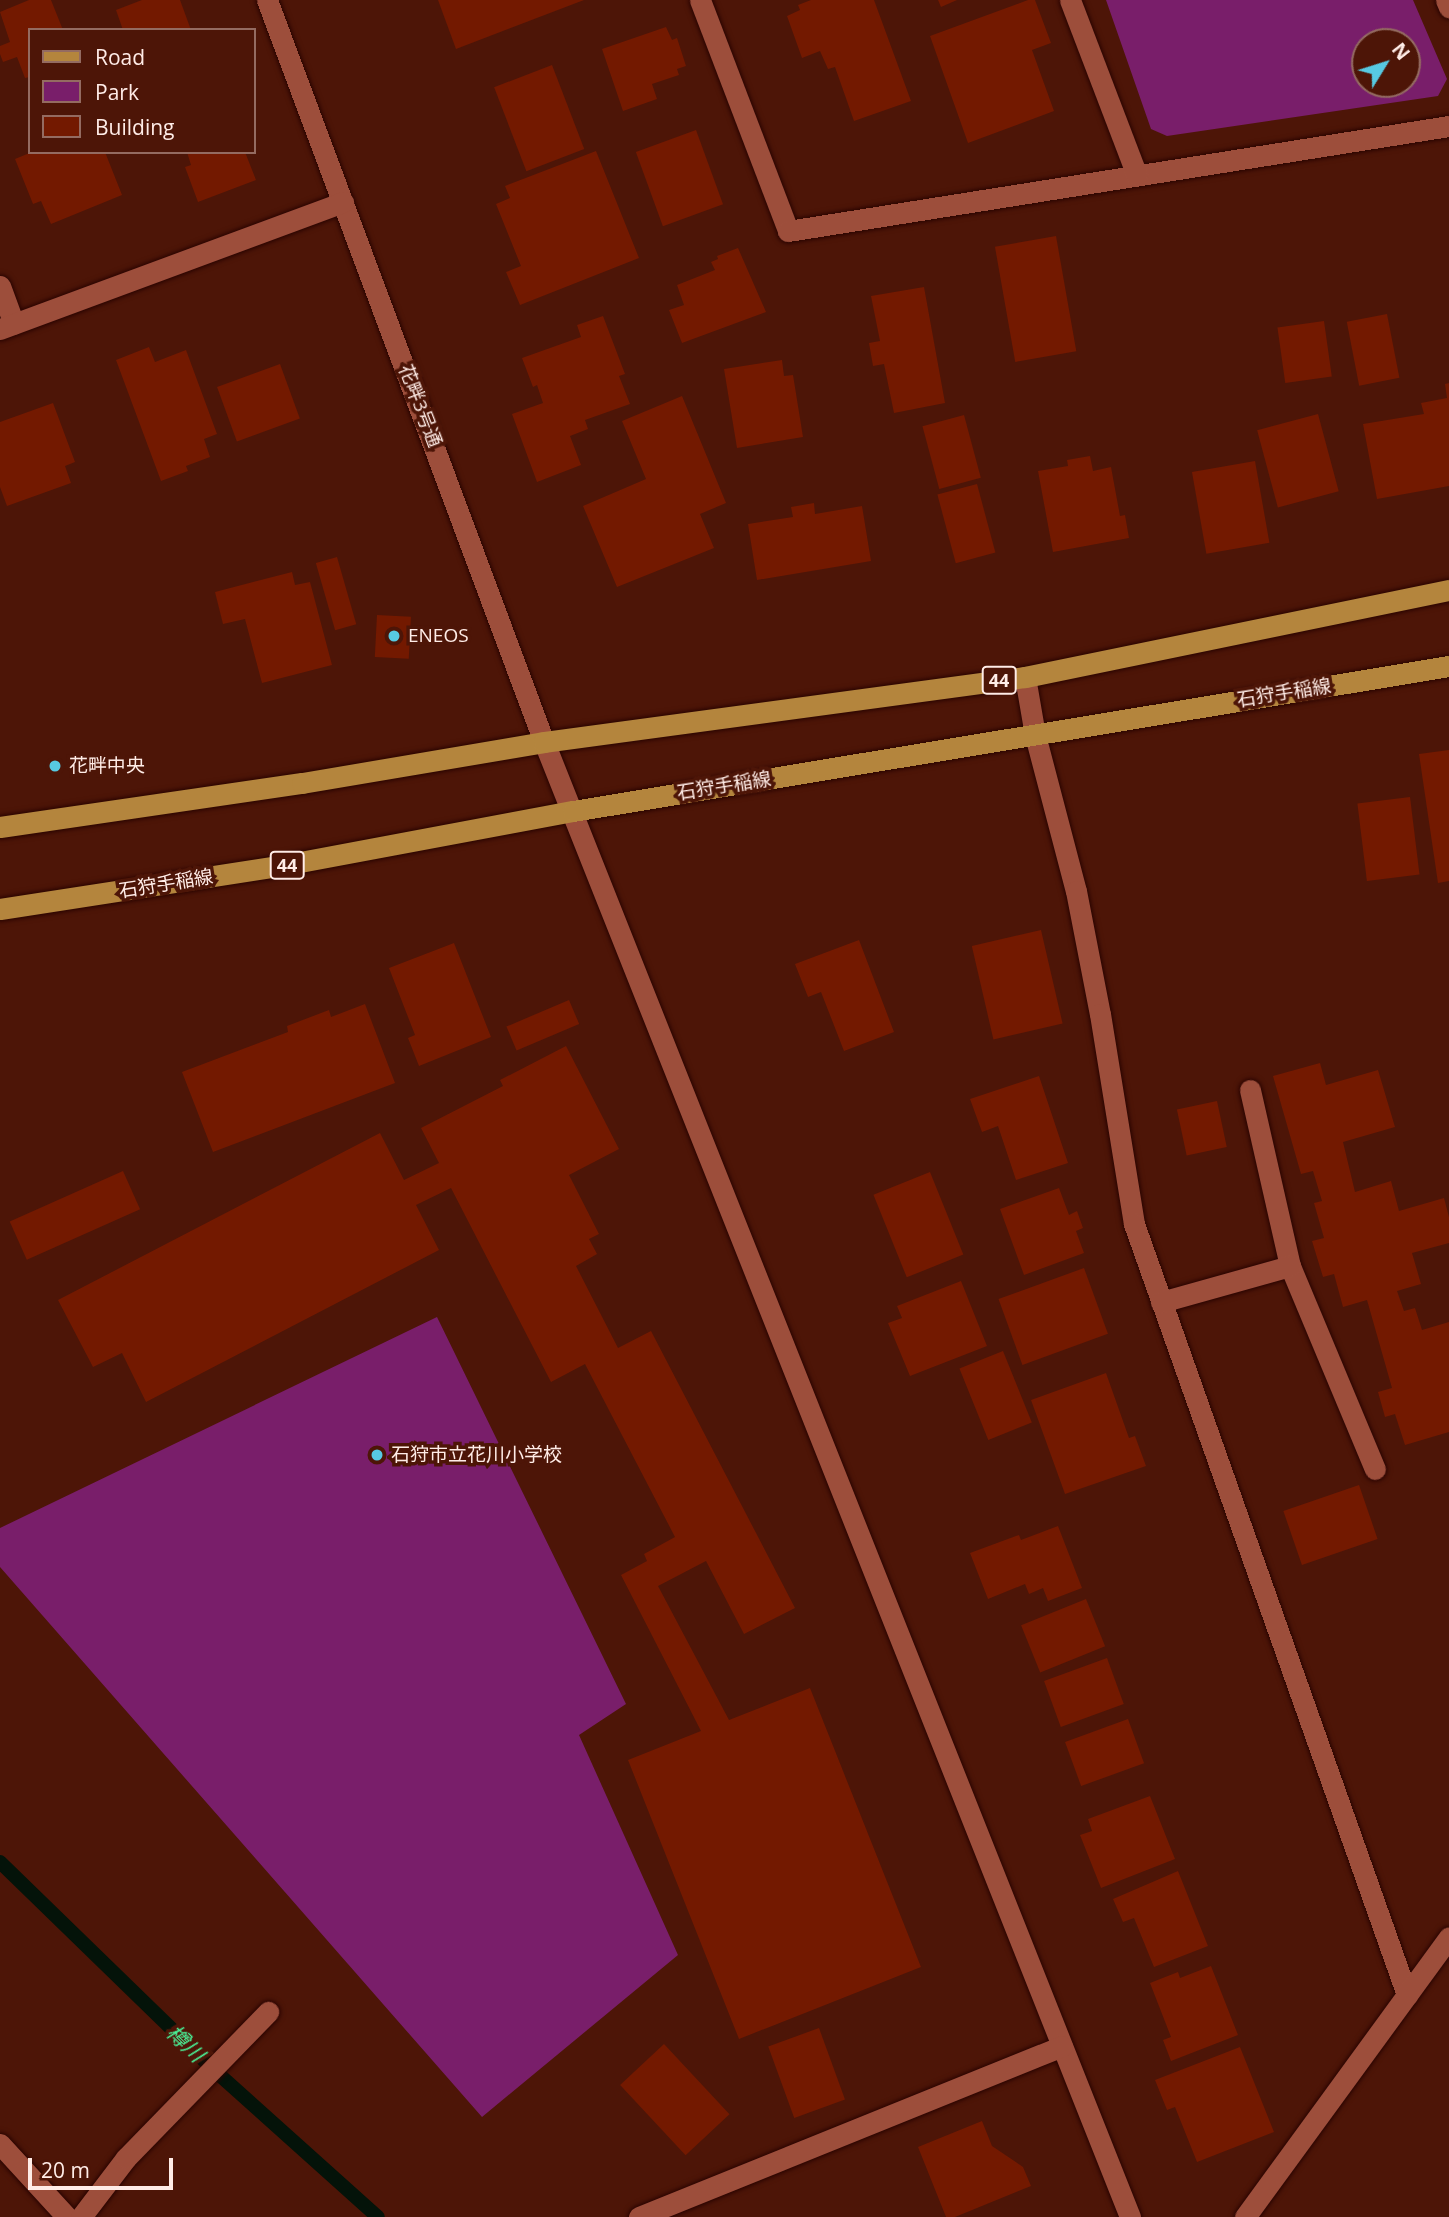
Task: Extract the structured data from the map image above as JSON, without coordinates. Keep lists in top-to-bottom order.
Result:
{
  "streets": {
    "main road": ["44", "石狩手稲線"],
    "street": ["花畔3号通"]
  },
  "crossings": [
    ["花畔3号通", "44"],
    ["花畔3号通", "石狩手稲線"]
  ],
  "water": ["樽川"],
  "places": ["ENEOS", "花畔中央", "石狩市立花川小学校"],
  "legend": ["Road", "Park", "Building"],
  "scale_bar": "20 m",
  "north": "top right"
}
